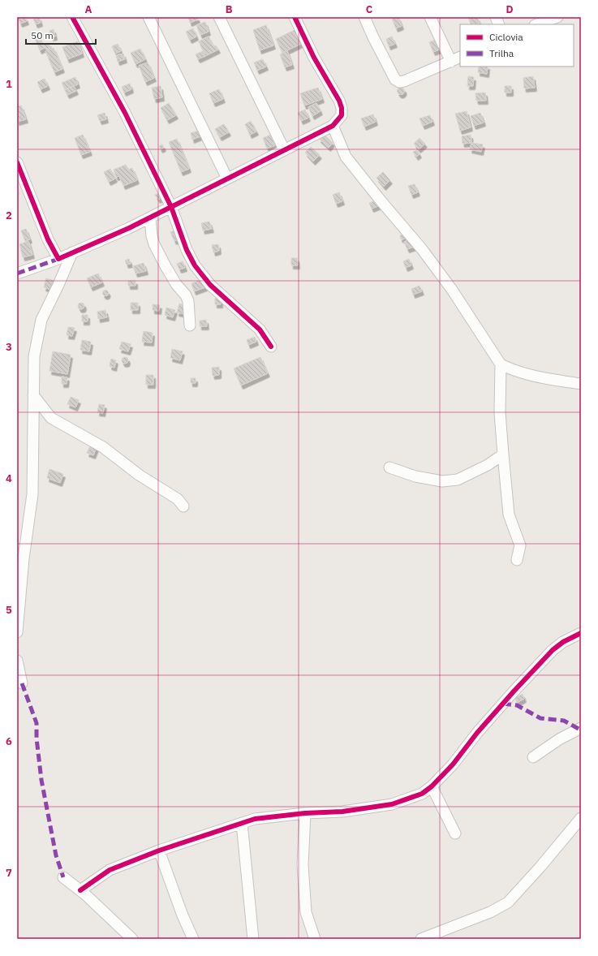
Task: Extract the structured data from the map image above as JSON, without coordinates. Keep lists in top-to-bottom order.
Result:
{
  "legend": ["Ciclovia", "Trilha"],
  "scale_bar": "50 m",
  "grid": {
    "columns": [
      "A",
      "B",
      "C",
      "D"
    ],
    "rows": [
      "1",
      "2",
      "3",
      "4",
      "5",
      "6",
      "7"
    ]
  }
}
